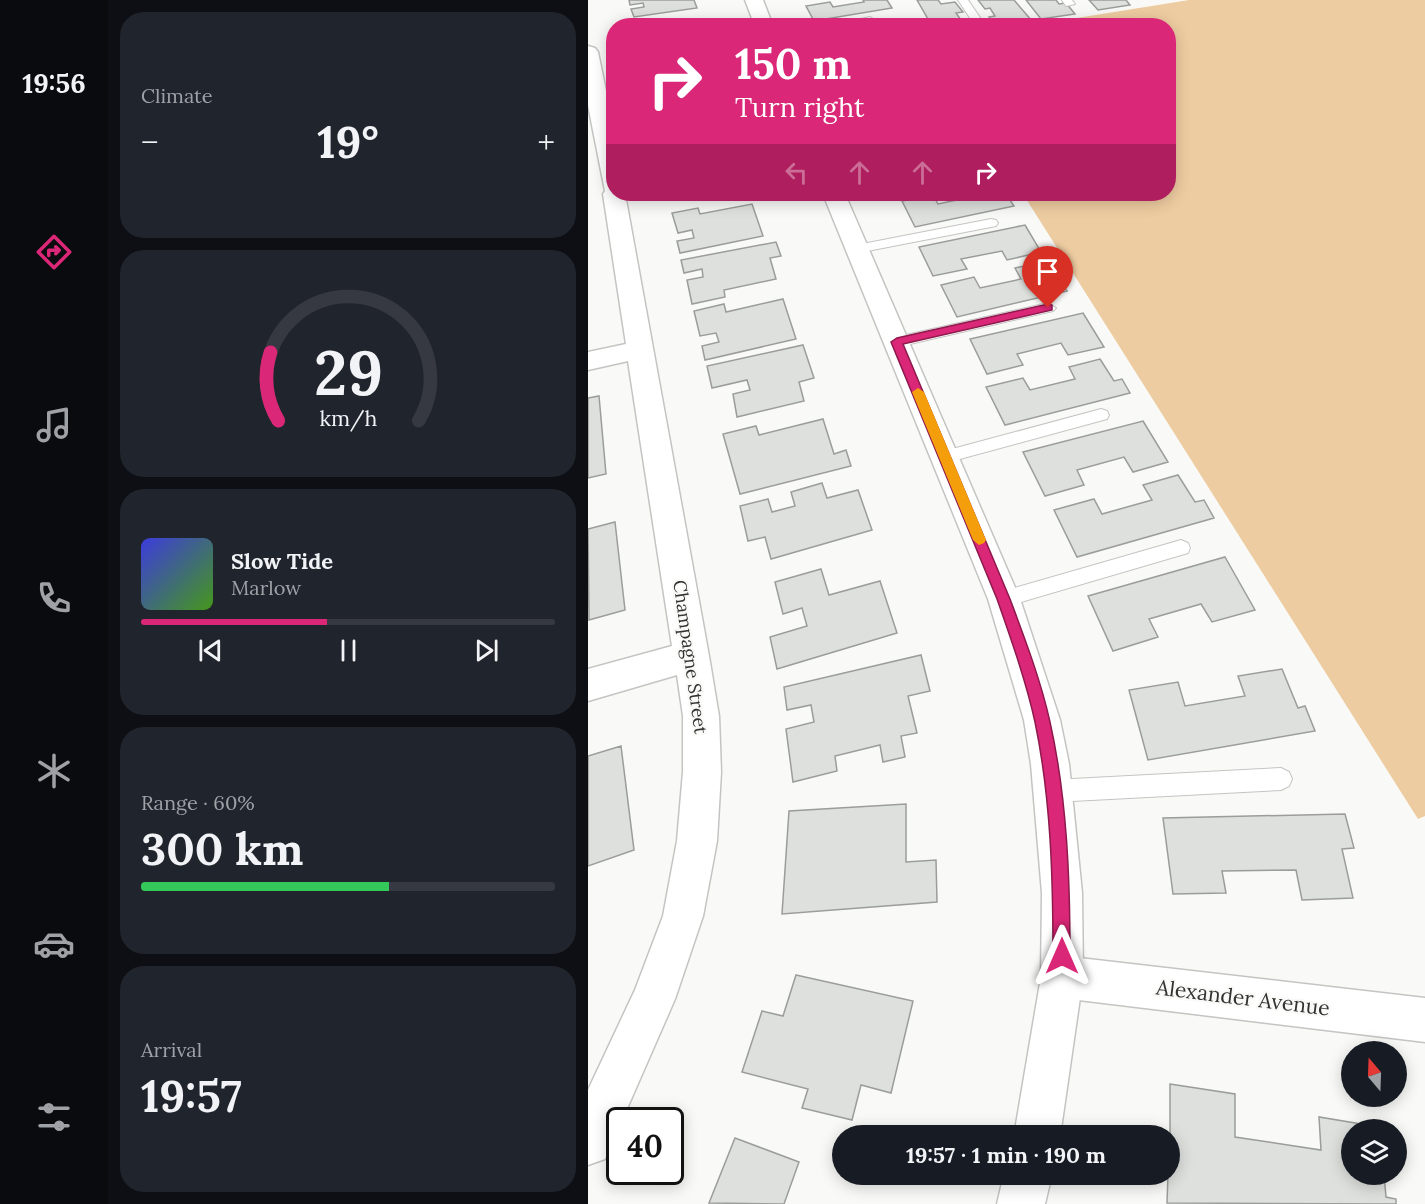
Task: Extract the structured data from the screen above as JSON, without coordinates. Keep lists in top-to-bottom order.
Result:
{
  "streets": {
    "street": ["Champagne Street", "Alexander Avenue"]
  },
  "north": "top",
  "page": {
    "tabs": "19:56",
    "tile": [
      "Climate",
      ["Range · 60%", "300 km"],
      ["Arrival", "19:57"]
    ],
    "turn": ["150 m", "Turn right"],
    "heat": ["−", "19°", "+"],
    "song": ["Slow Tide", "Marlow"],
    "limit": "40",
    "trip": "19:57 · 1 min · 190 m",
    "gauge": ["29", "km/h"]
  }
}
